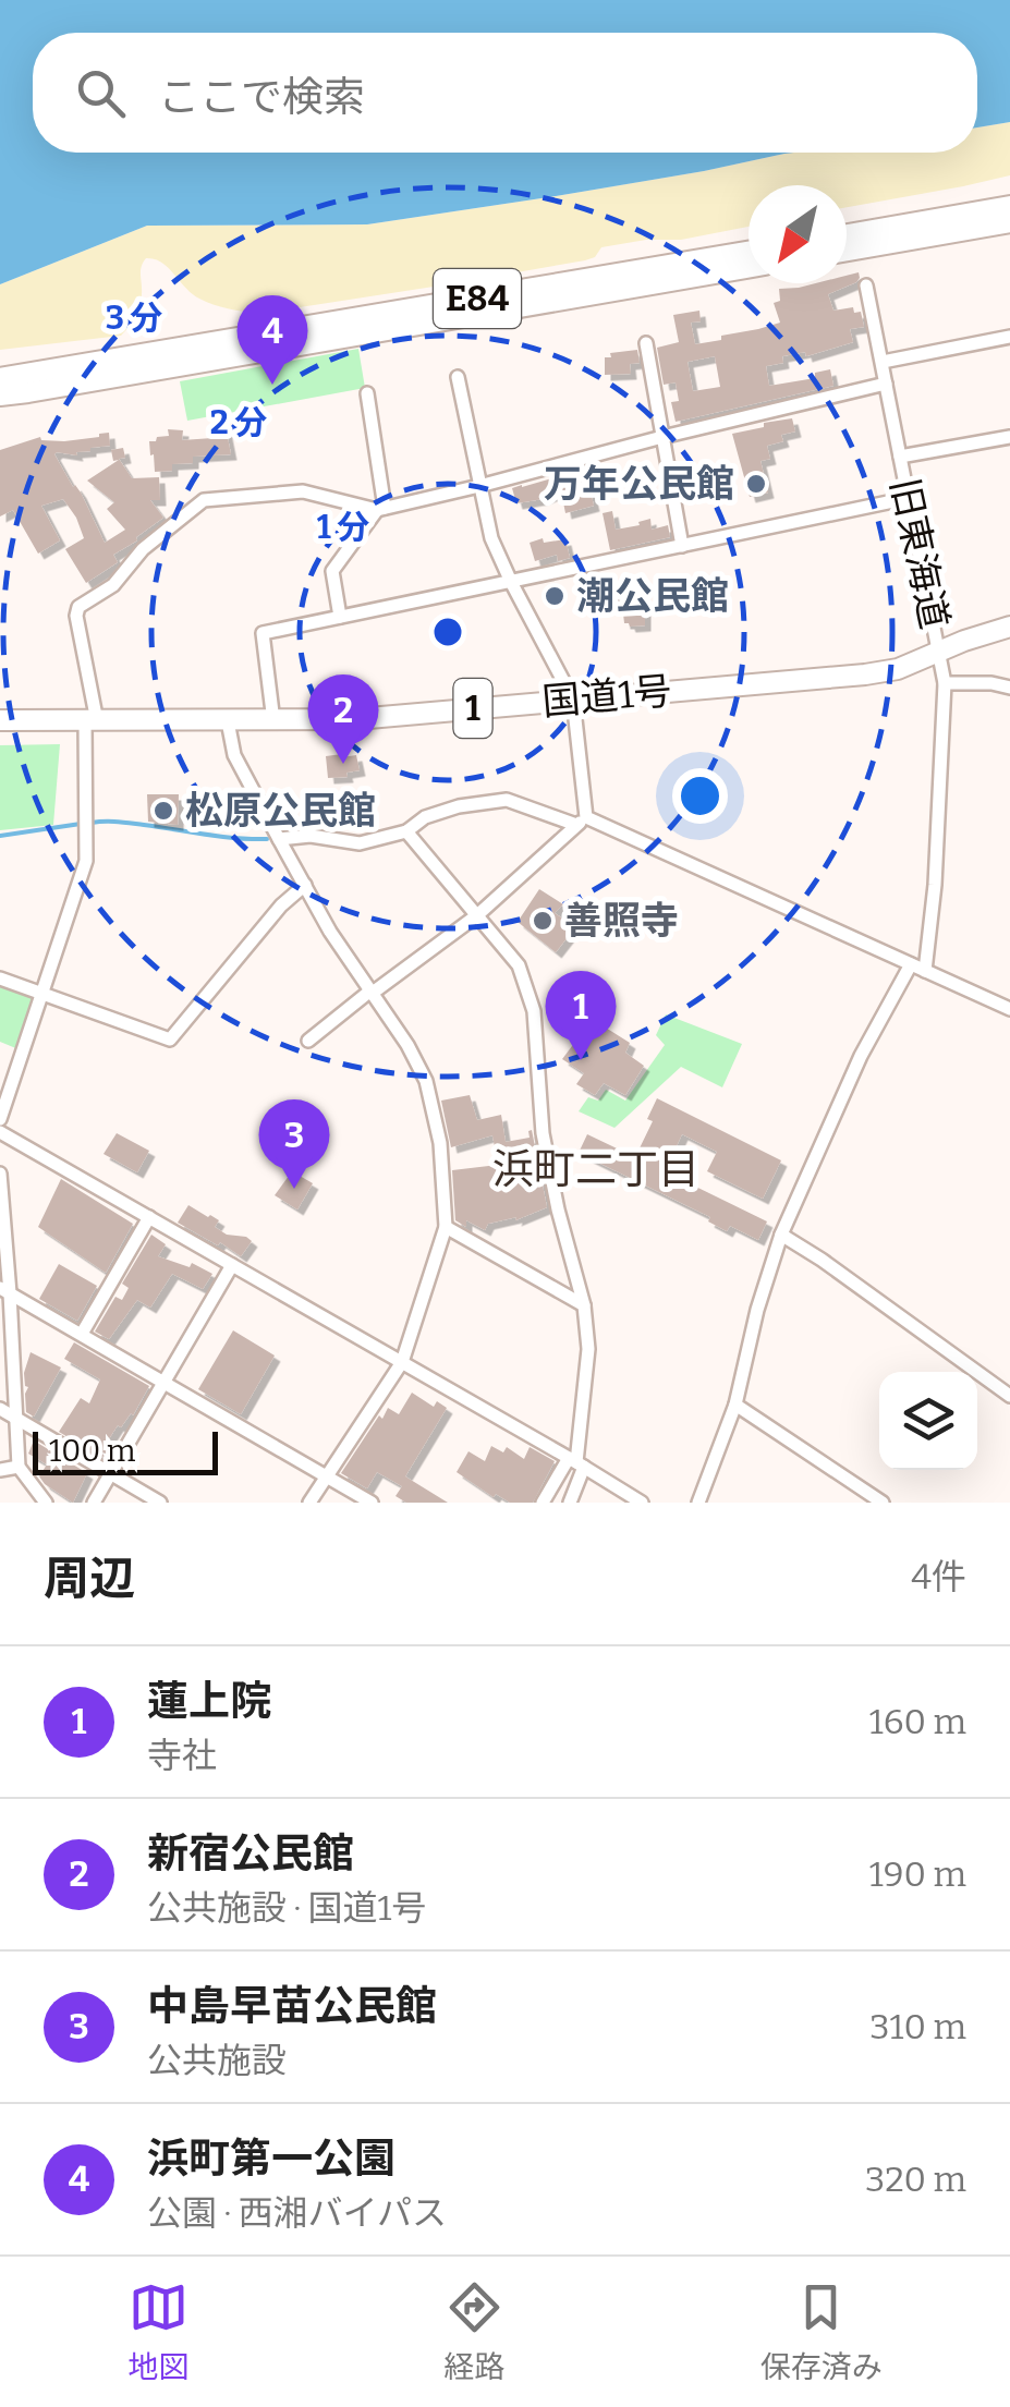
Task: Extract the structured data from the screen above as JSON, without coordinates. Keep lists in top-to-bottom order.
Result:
{
  "streets": {
    "highway": ["E84", "国道1号", "1"],
    "street": ["旧東海道"]
  },
  "crossings": [
    ["旧東海道", "国道1号"]
  ],
  "districts": ["浜町二丁目"],
  "places": [
    "万年公民館",
    "潮公民館",
    "松原公民館",
    "善照寺"
  ],
  "scale_bar": "100 m",
  "north": "bottom left",
  "page": {
    "search": "ここで検索",
    "pins": [
      "4",
      "2",
      "1",
      "3"
    ],
    "scale": "100 m",
    "heading": ["周辺", "4件"],
    "list": [
      {
        "mark": "1",
        "name": "蓮上院",
        "note": "寺社",
        "value": "160 m"
      },
      {
        "mark": "2",
        "name": "新宿公民館",
        "note": "公共施設 · 国道1号",
        "value": "190 m"
      },
      {
        "mark": "3",
        "name": "中島早苗公民館",
        "note": "公共施設",
        "value": "310 m"
      },
      {
        "mark": "4",
        "name": "浜町第一公園",
        "note": "公園 · 西湘バイパス",
        "value": "320 m"
      }
    ],
    "nav": ["地図", "経路", "保存済み"]
  },
  "rings": ["3 分", "2 分", "1 分"]
}
